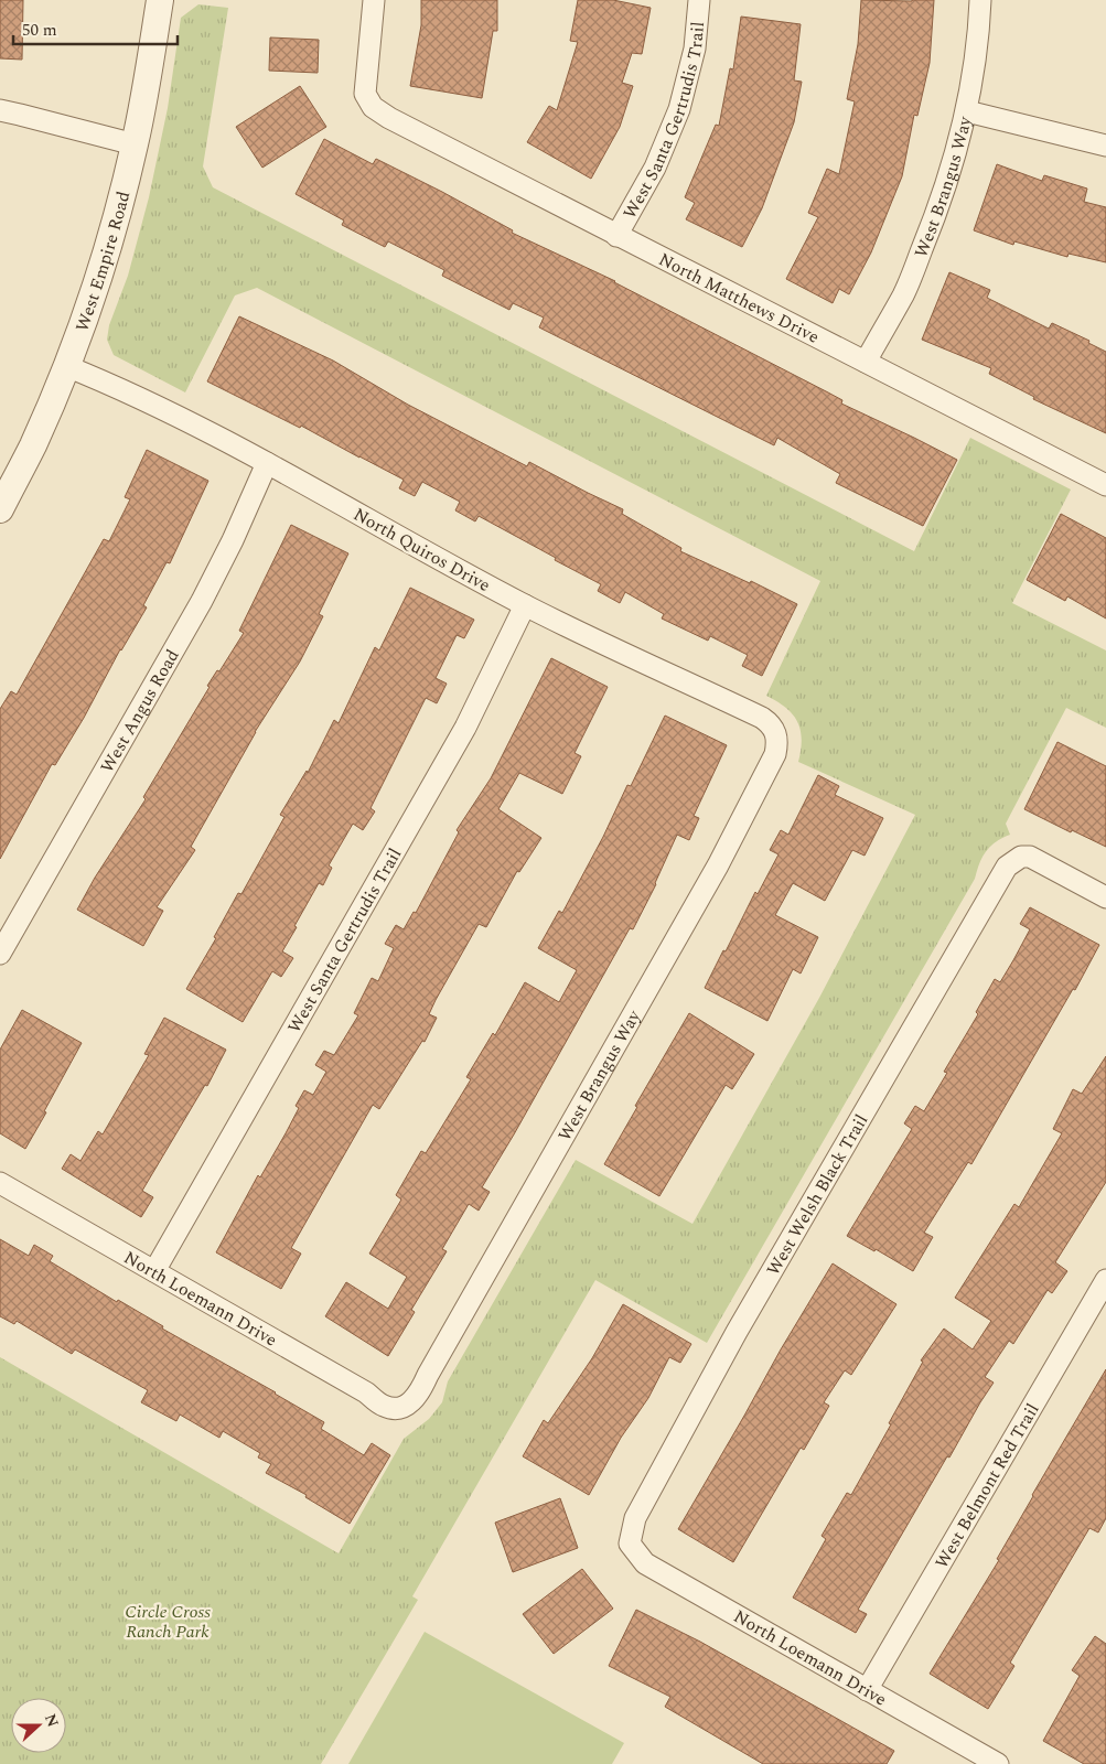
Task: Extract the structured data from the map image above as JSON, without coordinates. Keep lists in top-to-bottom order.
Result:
{
  "streets": {
    "street": [
      "West Santa Gertrudis Trail",
      "West Brangus Way",
      "West Empire Road",
      "North Matthews Drive",
      "North Quiros Drive",
      "West Angus Road",
      "West Welsh Black Trail",
      "North Loemann Drive",
      "West Belmont Red Trail"
    ]
  },
  "crossings": [
    ["West Santa Gertrudis Trail", "North Matthews Drive"],
    ["West Santa Gertrudis Trail", "North Quiros Drive"],
    ["West Santa Gertrudis Trail", "North Loemann Drive"],
    ["West Brangus Way", "North Matthews Drive"],
    ["West Brangus Way", "North Quiros Drive"],
    ["West Brangus Way", "North Loemann Drive"],
    ["West Empire Road", "North Quiros Drive"],
    ["North Quiros Drive", "West Angus Road"],
    ["West Welsh Black Trail", "North Loemann Drive"],
    ["North Loemann Drive", "West Belmont Red Trail"]
  ],
  "parks": ["Circle Cross Ranch Park"],
  "scale_bar": "50 m",
  "north": "right"
}
